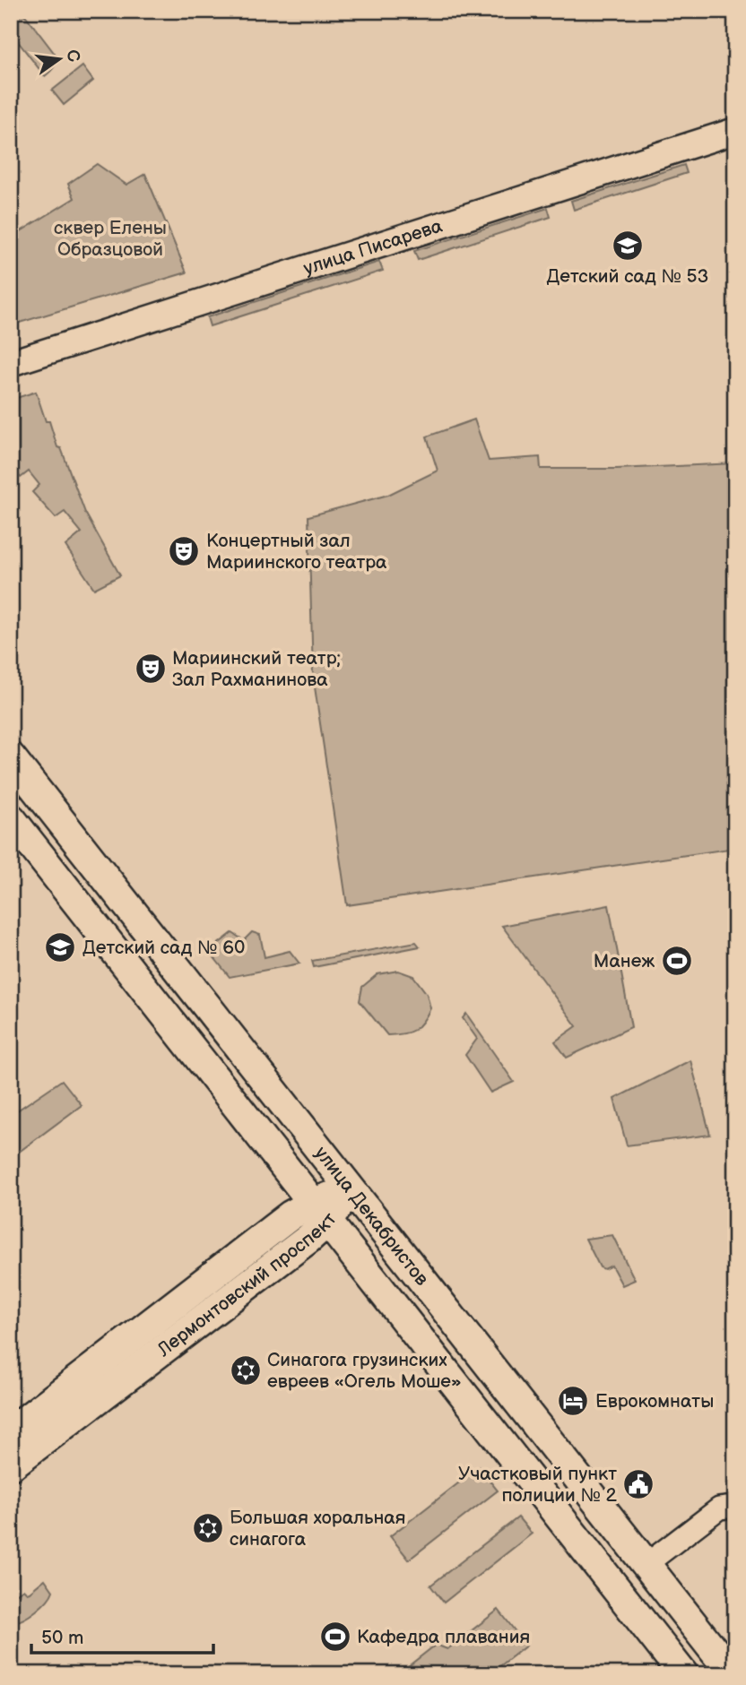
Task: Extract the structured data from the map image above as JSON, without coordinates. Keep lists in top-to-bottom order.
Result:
{
  "streets": {
    "main road": ["улица Декабристов", "Лермонтовский проспект"],
    "street": ["улица Писарева"]
  },
  "crossings": [
    ["улица Декабристов", "Лермонтовский проспект"]
  ],
  "parks": ["сквер Елены Образцовой"],
  "places": {
    "school or university": ["Детский сад № 53", "Детский сад № 60"],
    "theatre": ["Концертный зал Мариинского театра", "Мариинский театр; Зал Рахманинова"],
    "sports": ["Манеж", "Кафедра плавания"],
    "synagogue": ["Синагога грузинских евреев «Огель Моше»", "Большая хоральная синагога"],
    "hotel": ["Еврокомнаты"],
    "public building": ["Участковый пункт полиции № 2"]
  },
  "scale_bar": "50 m",
  "north": "right"
}
